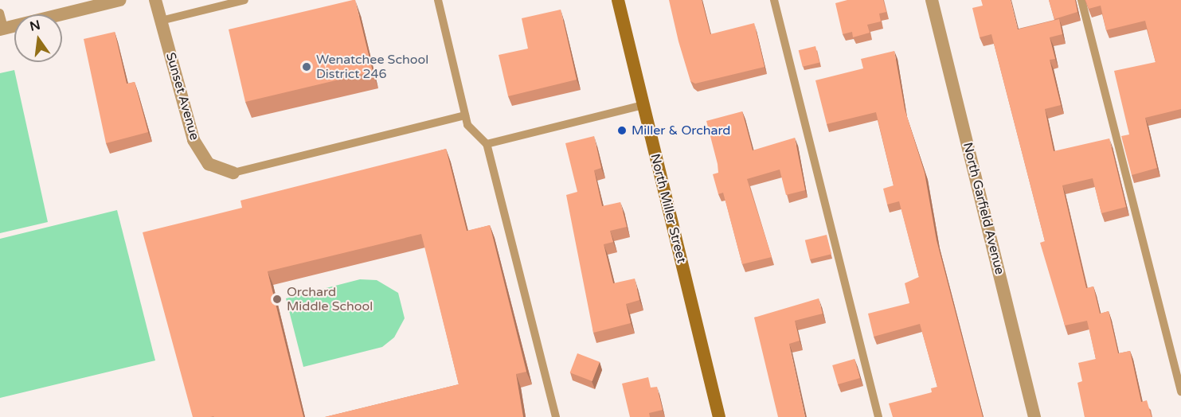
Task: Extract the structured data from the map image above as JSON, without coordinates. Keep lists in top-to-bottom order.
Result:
{
  "streets": {
    "main road": ["North Miller Street"],
    "street": ["Sunset Avenue", "North Garfield Avenue"]
  },
  "places": ["Wenatchee School District 246", "Miller & Orchard", "Orchard Middle School"],
  "north": "top"
}
